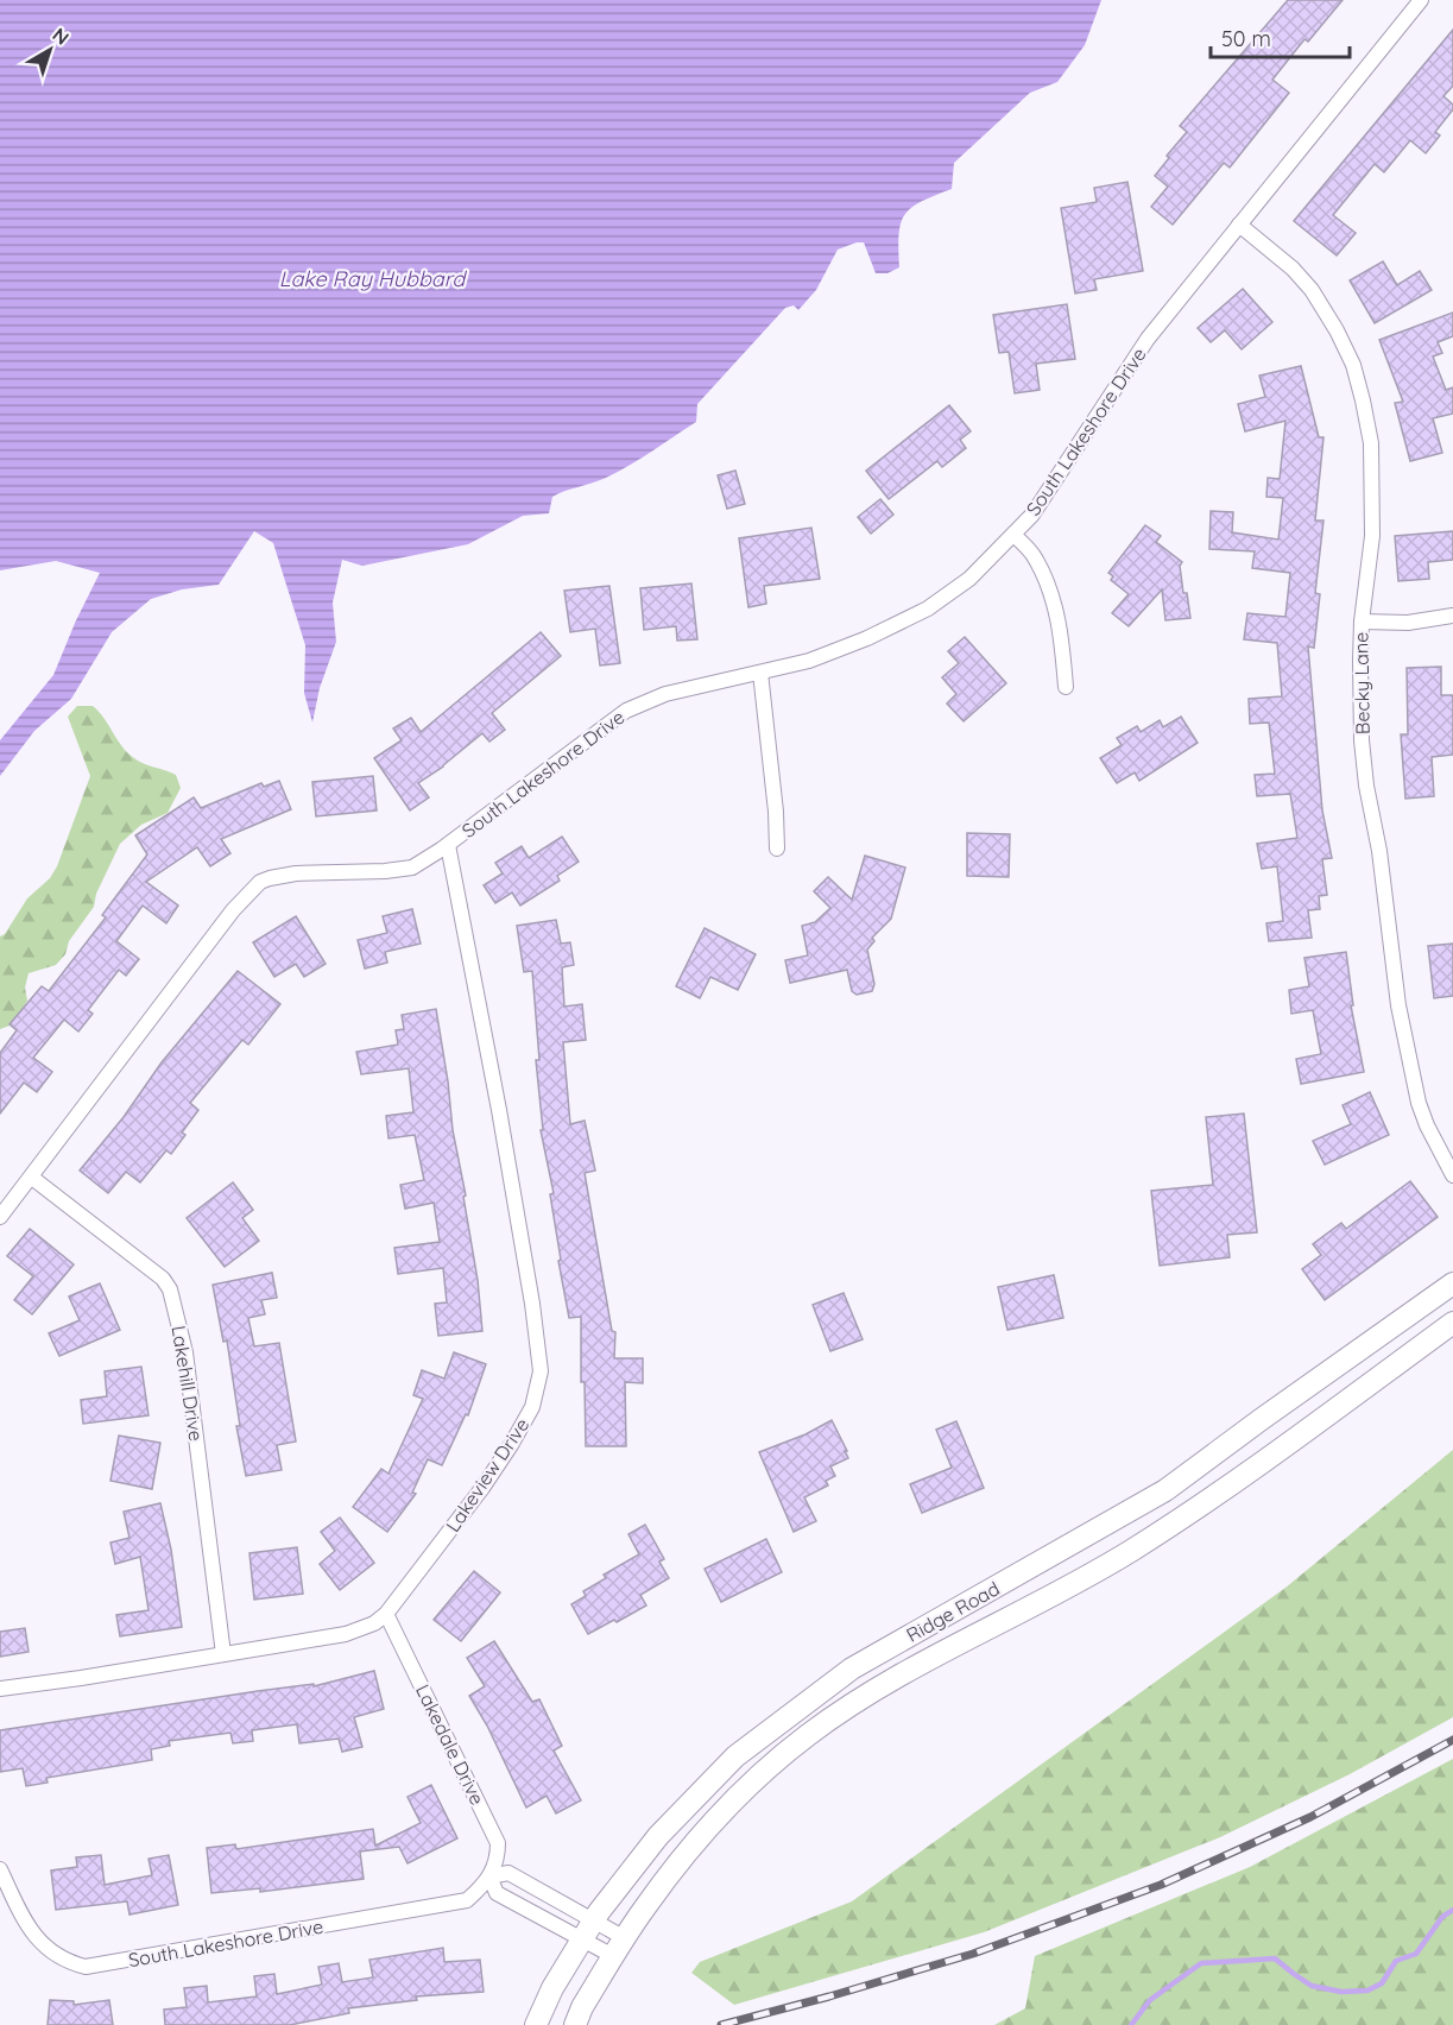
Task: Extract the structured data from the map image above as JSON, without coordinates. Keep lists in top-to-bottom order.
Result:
{
  "streets": {
    "main road": ["Ridge Road"],
    "street": [
      "South Lakeshore Drive",
      "Becky Lane",
      "Lakehill Drive",
      "Lakeview Drive",
      "Lakedale Drive"
    ]
  },
  "crossings": [
    ["South Lakeshore Drive", "Becky Lane"],
    ["South Lakeshore Drive", "Lakehill Drive"],
    ["South Lakeshore Drive", "Lakeview Drive"],
    ["South Lakeshore Drive", "Lakedale Drive"],
    ["Lakehill Drive", "Lakeview Drive"],
    ["Lakeview Drive", "Lakedale Drive"]
  ],
  "water": ["Lake Ray Hubbard"],
  "scale_bar": "50 m",
  "north": "top right"
}
